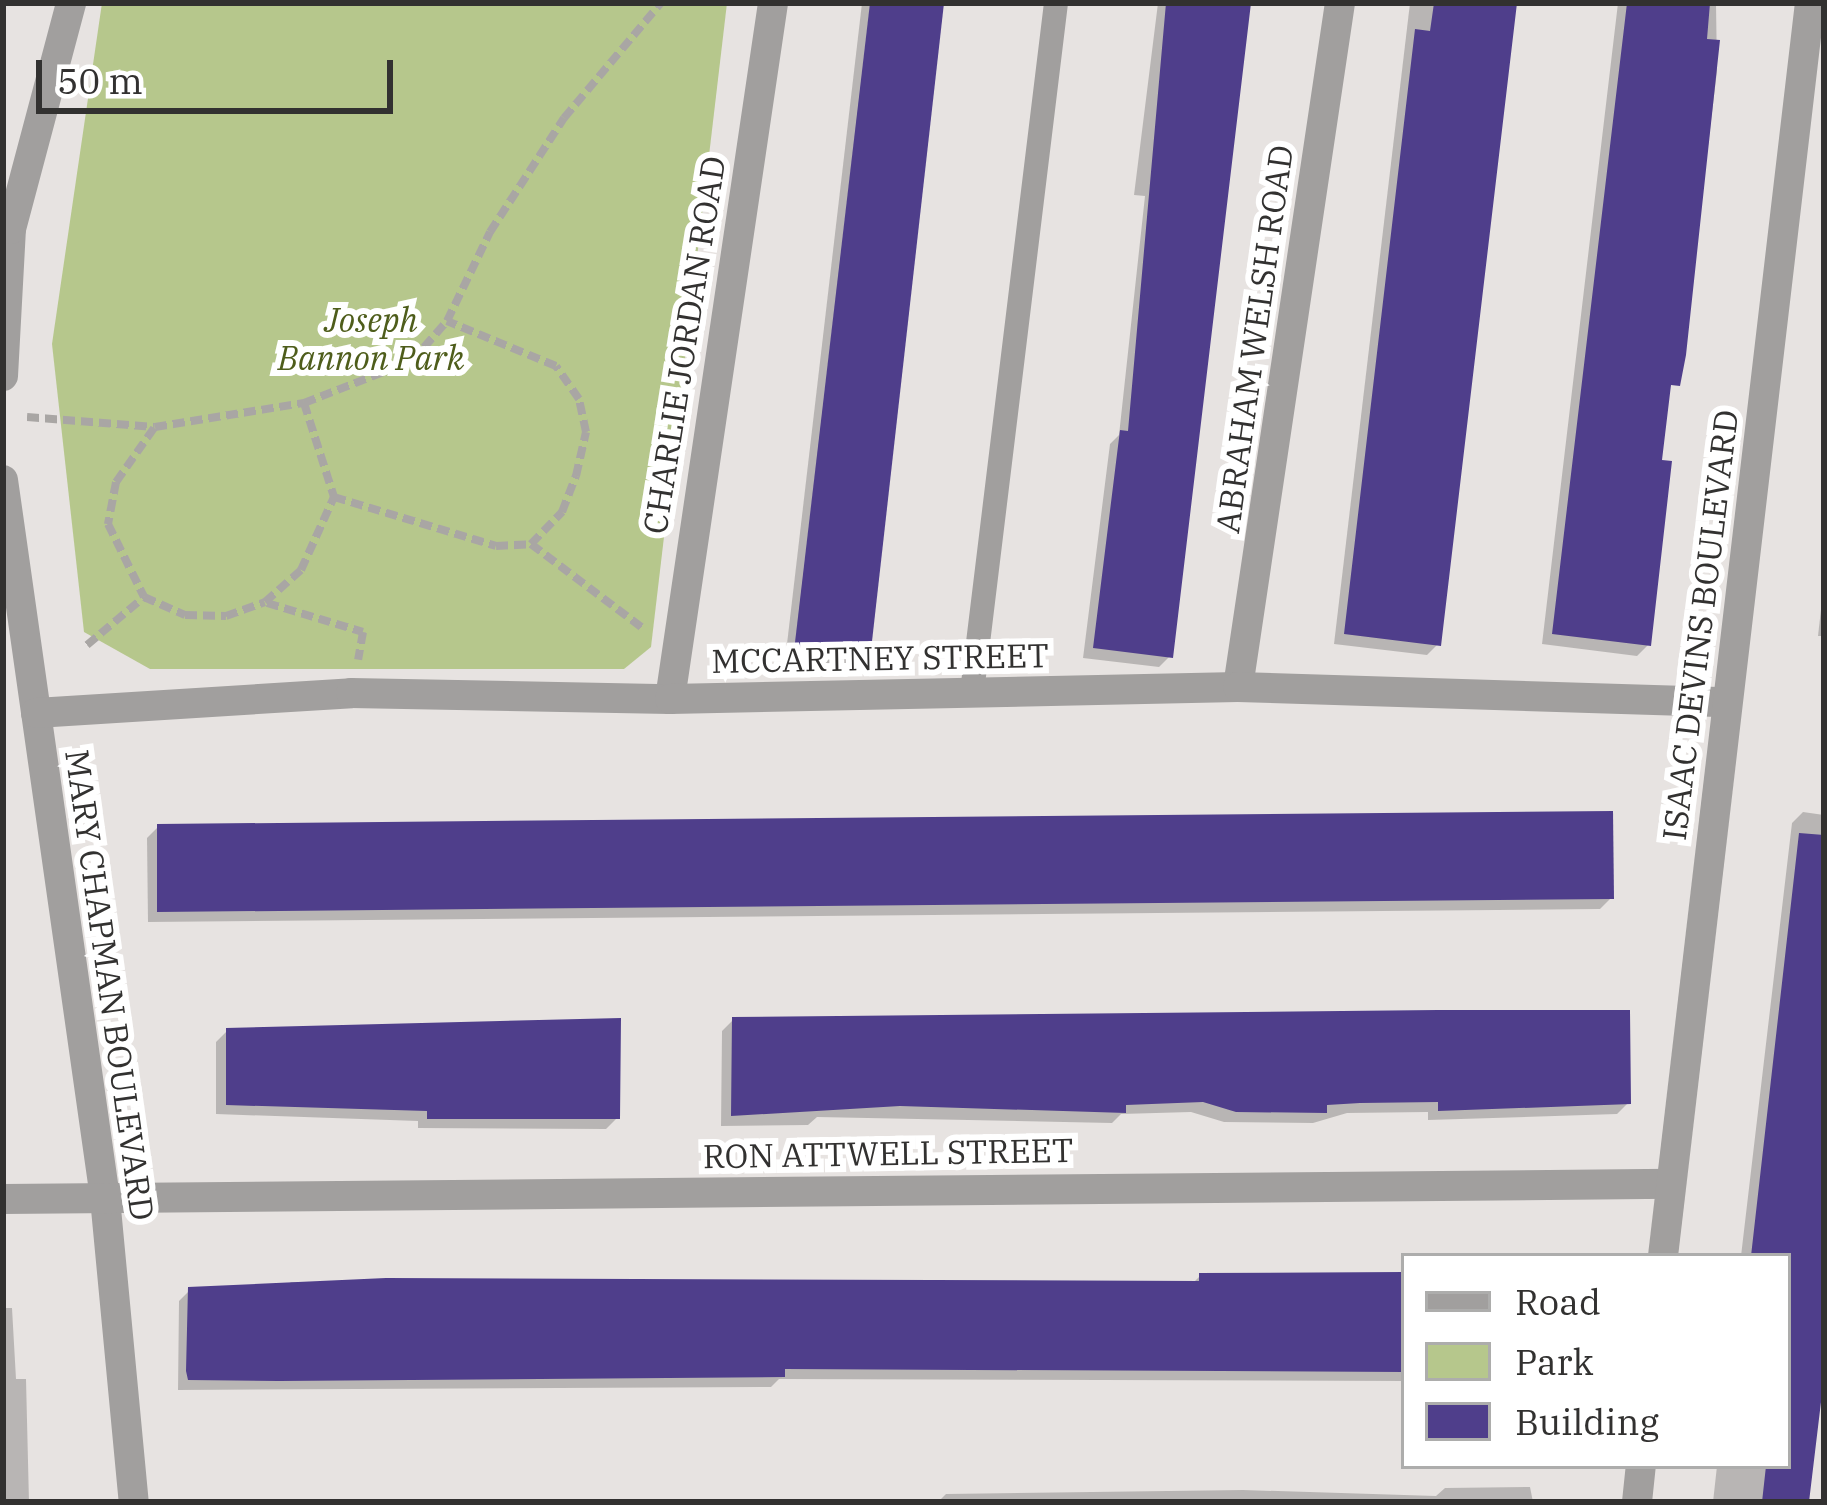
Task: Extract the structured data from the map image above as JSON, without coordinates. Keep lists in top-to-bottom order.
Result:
{
  "streets": {
    "street": [
      "ABRAHAM WELSH ROAD",
      "CHARLIE JORDAN ROAD",
      "ISAAC DEVINS BOULEVARD",
      "MCCARTNEY STREET",
      "MARY CHAPMAN BOULEVARD",
      "RON ATTWELL STREET"
    ]
  },
  "crossings": [
    ["ABRAHAM WELSH ROAD", "MCCARTNEY STREET"],
    ["CHARLIE JORDAN ROAD", "MCCARTNEY STREET"],
    ["ISAAC DEVINS BOULEVARD", "MCCARTNEY STREET"],
    ["ISAAC DEVINS BOULEVARD", "RON ATTWELL STREET"],
    ["MCCARTNEY STREET", "MARY CHAPMAN BOULEVARD"],
    ["MARY CHAPMAN BOULEVARD", "RON ATTWELL STREET"]
  ],
  "parks": ["Joseph Bannon Park"],
  "legend": ["Road", "Park", "Building"],
  "scale_bar": "50 m"
}
